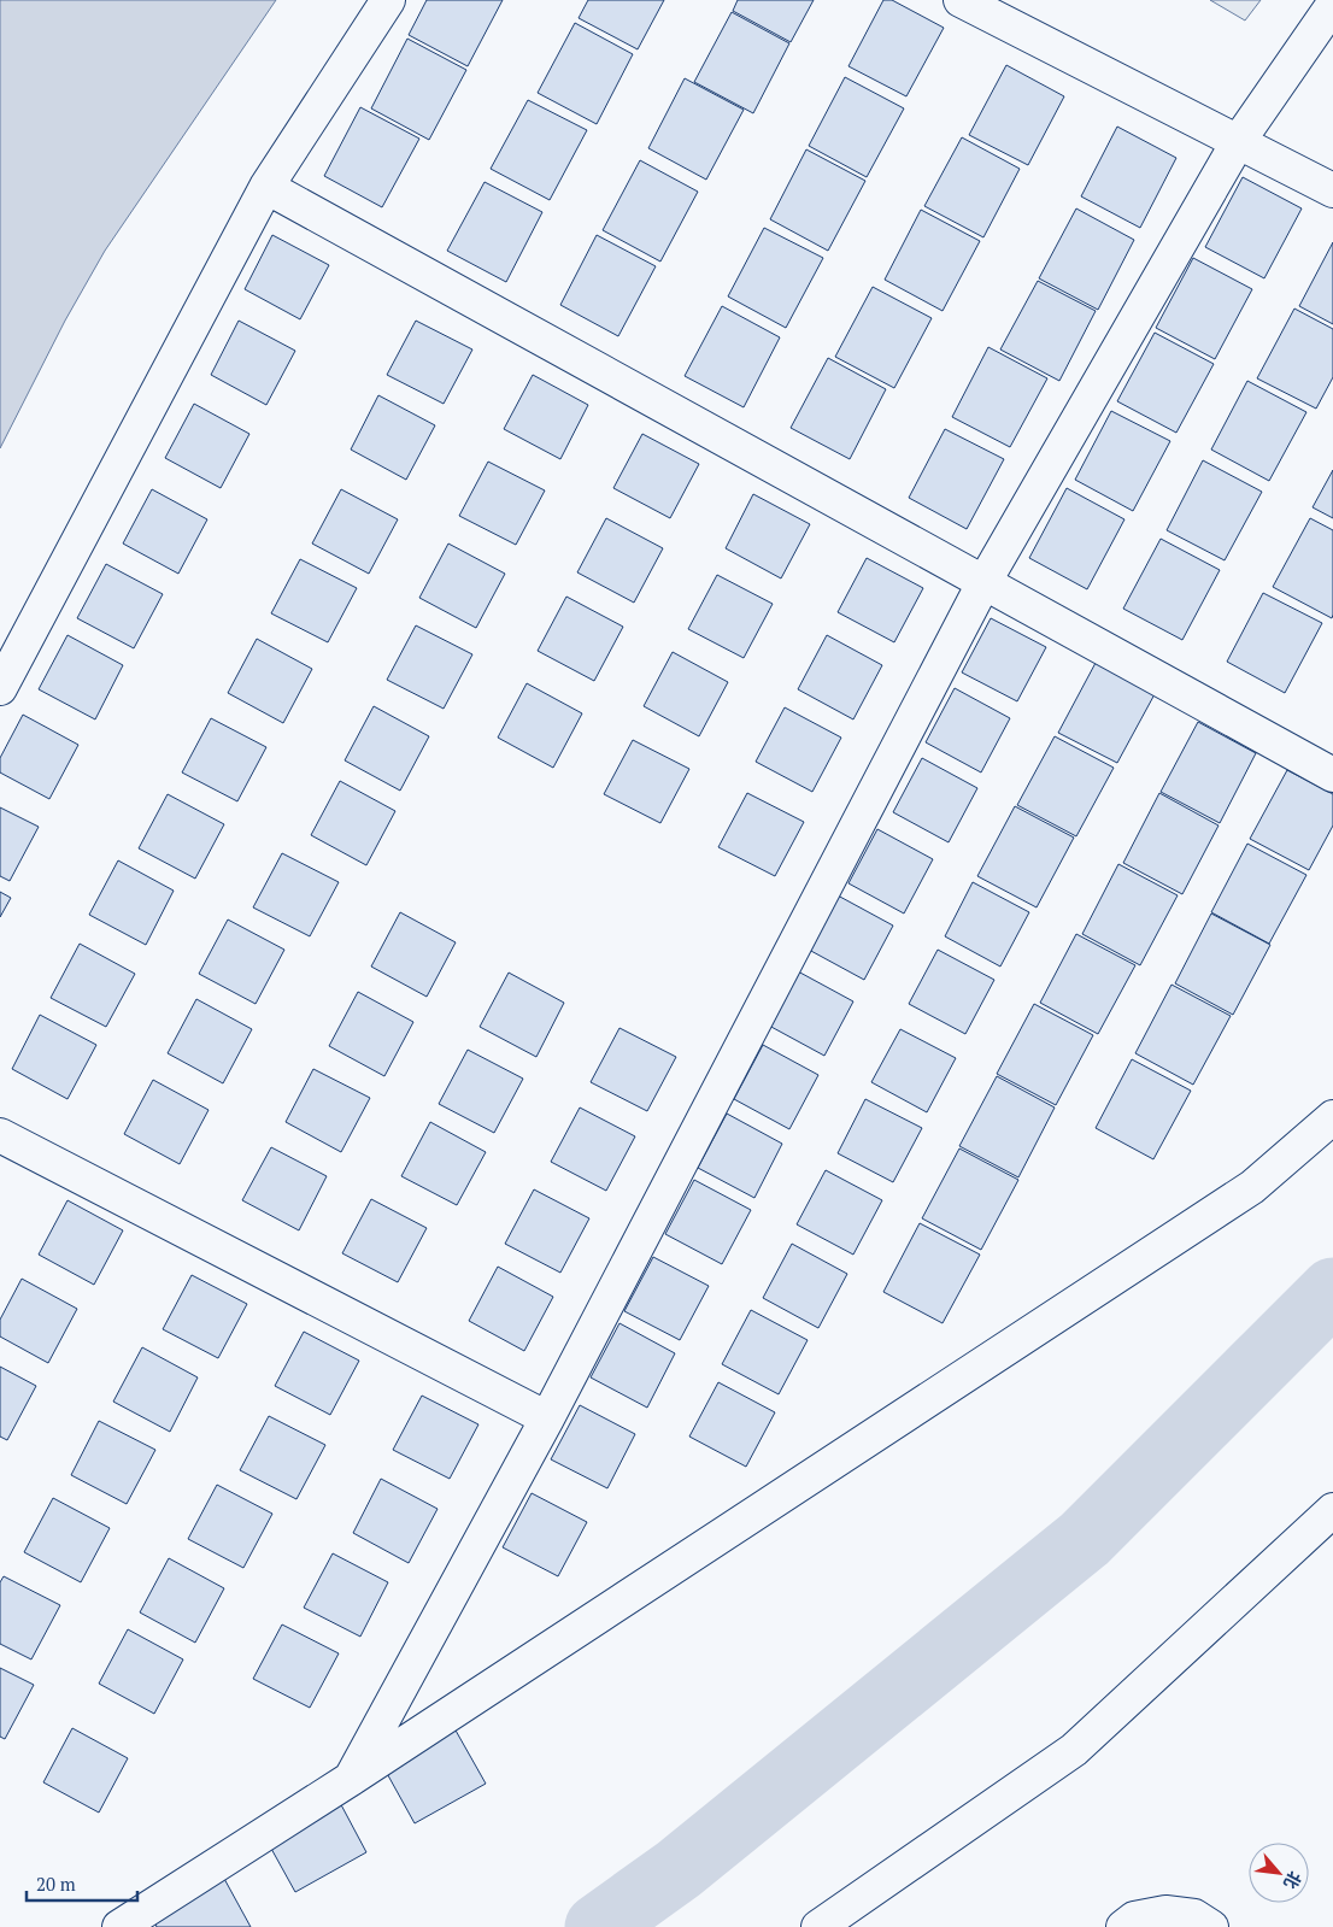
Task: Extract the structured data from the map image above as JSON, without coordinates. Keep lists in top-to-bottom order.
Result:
{
  "scale_bar": "20 m",
  "north": "bottom right"
}
